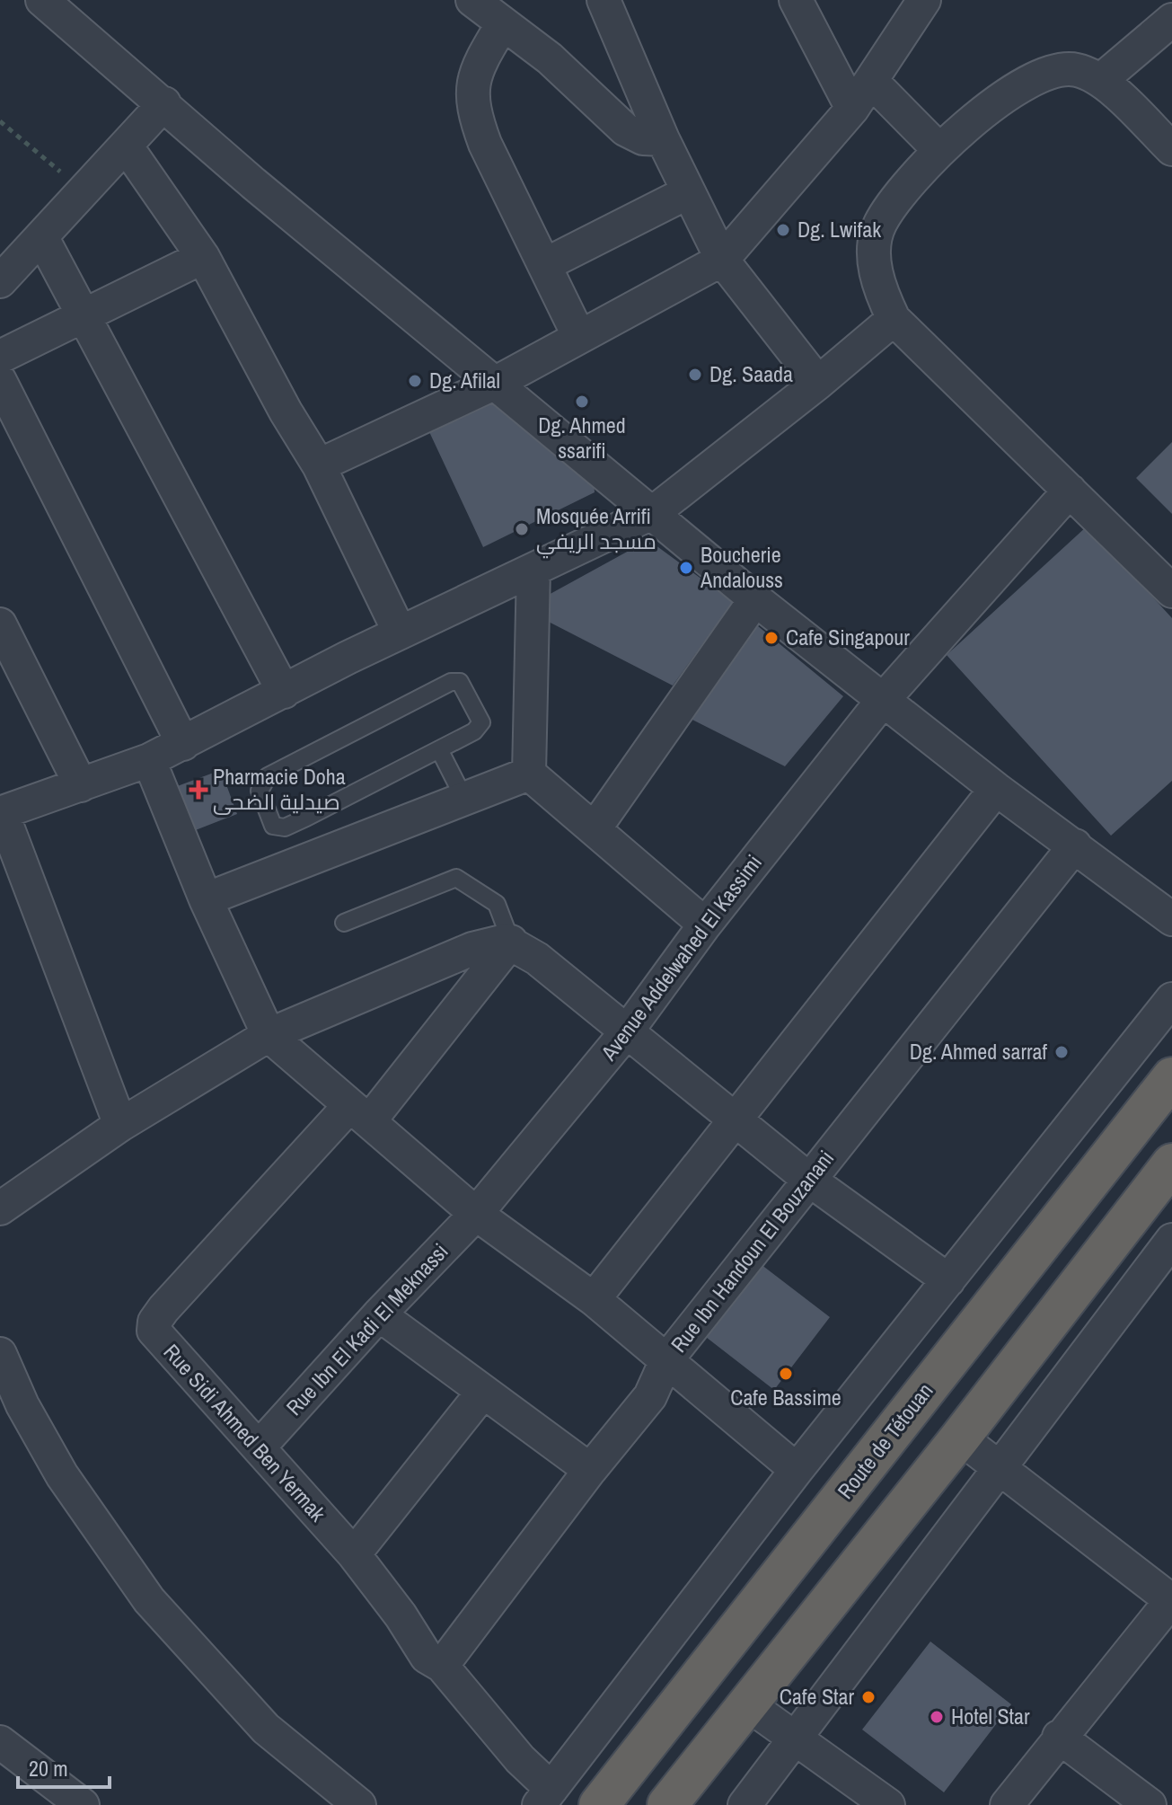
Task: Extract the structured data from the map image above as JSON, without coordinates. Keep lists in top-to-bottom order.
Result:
{
  "streets": {
    "highway": ["Route de Tétouan"],
    "street": [
      "Avenue Addelwahed El Kassimi",
      "Rue Ibn Handoun El Bouzanani",
      "Rue Ibn El Kadi El Meknassi",
      "Rue Sidi Ahmed Ben Yermak"
    ]
  },
  "crossings": [
    ["Avenue Addelwahed El Kassimi", "Rue Ibn El Kadi El Meknassi"],
    ["Rue Ibn Handoun El Bouzanani", "Rue Sidi Ahmed Ben Yermak"],
    ["Rue Ibn El Kadi El Meknassi", "Rue Sidi Ahmed Ben Yermak"]
  ],
  "places": {
    "other": [
      "Dg. Lwifak",
      "Dg. Saada",
      "Dg. Afilal",
      "Dg. Ahmed ssarifi",
      "Mosquée Arrifi مسجد الريفي",
      "Boucherie Andalouss",
      "Cafe Singapour",
      "Dg. Ahmed sarraf",
      "Cafe Bassime",
      "Cafe Star",
      "Hotel Star"
    ],
    "health": ["Pharmacie Doha صيدلية الضحى"]
  },
  "scale_bar": "20 m"
}
